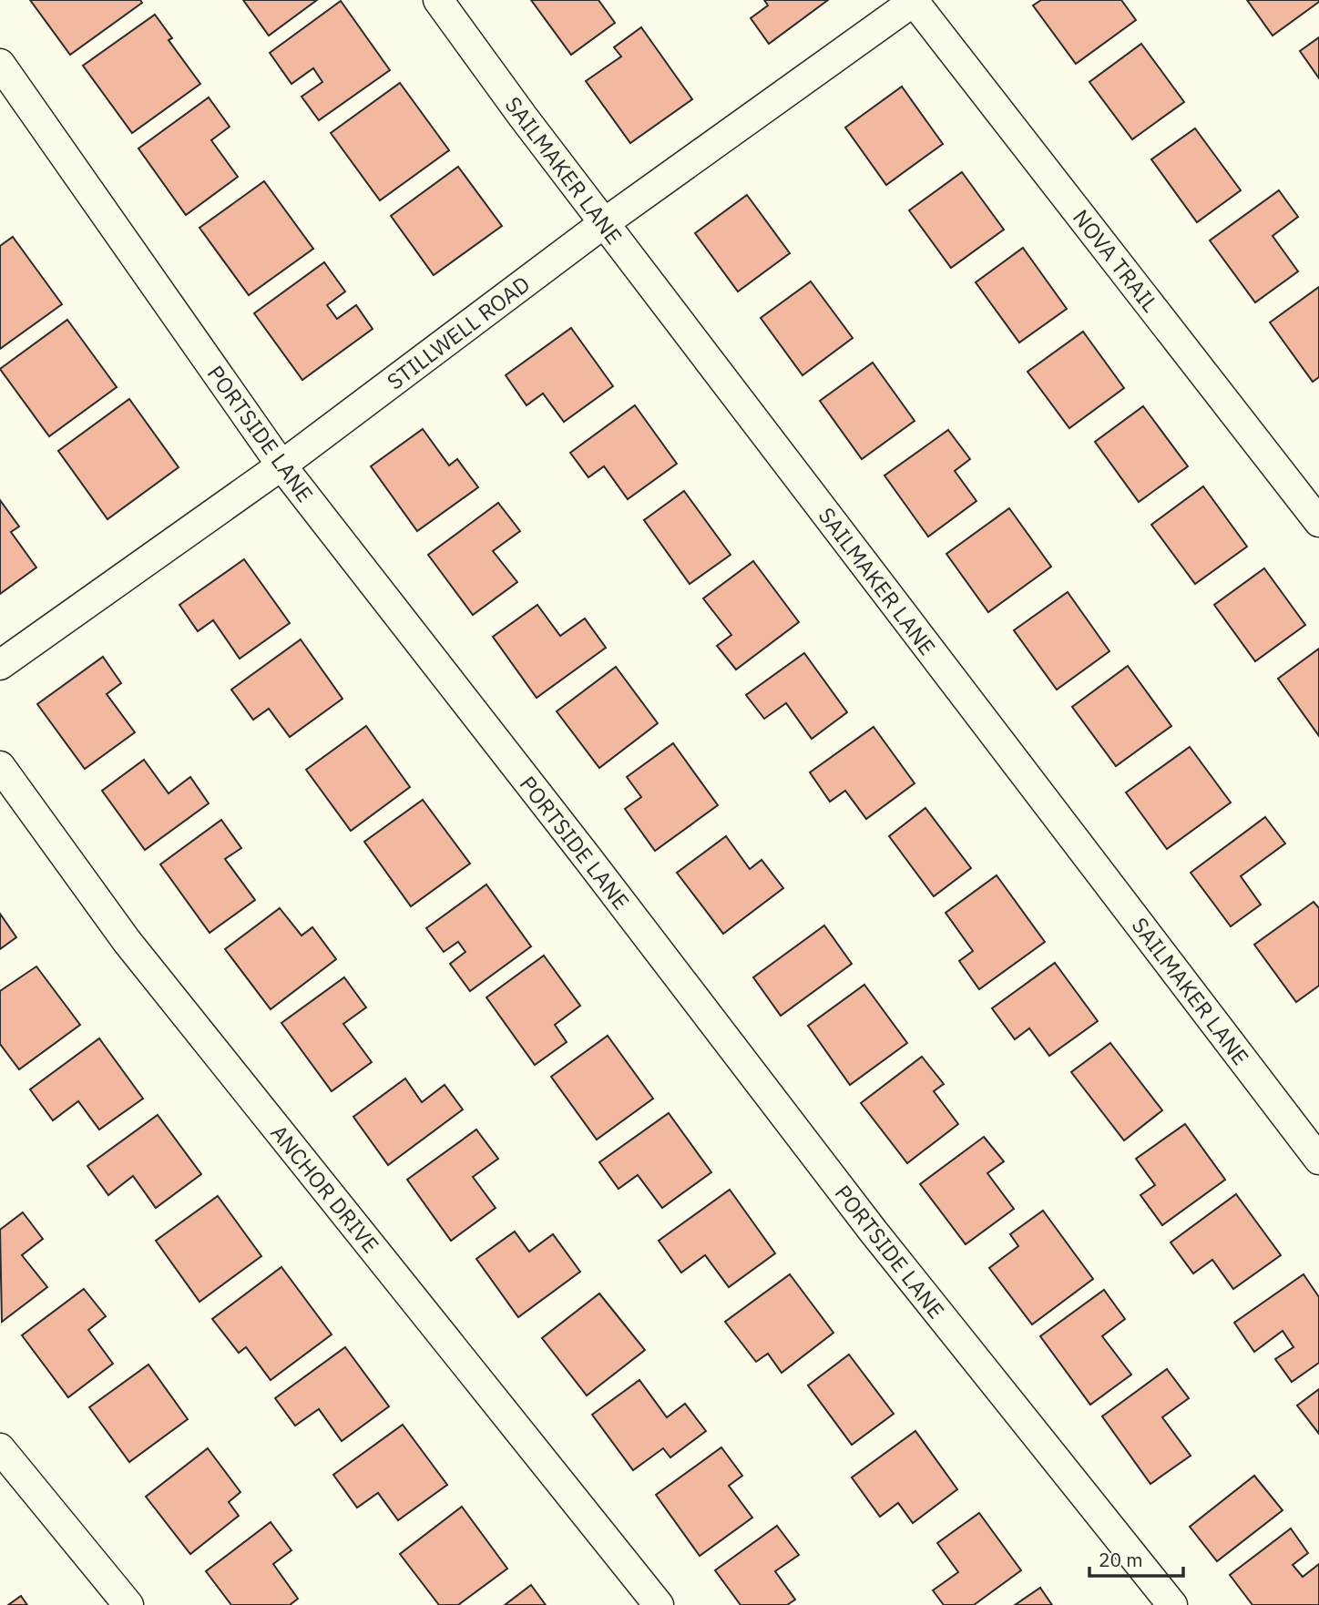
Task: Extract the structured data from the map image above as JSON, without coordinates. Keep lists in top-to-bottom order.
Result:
{
  "streets": {
    "street": [
      "SAILMAKER LANE",
      "NOVA TRAIL",
      "STILLWELL ROAD",
      "PORTSIDE LANE",
      "ANCHOR DRIVE"
    ]
  },
  "crossings": [
    ["SAILMAKER LANE", "STILLWELL ROAD"],
    ["NOVA TRAIL", "STILLWELL ROAD"],
    ["STILLWELL ROAD", "PORTSIDE LANE"]
  ],
  "scale_bar": "20 m"
}
